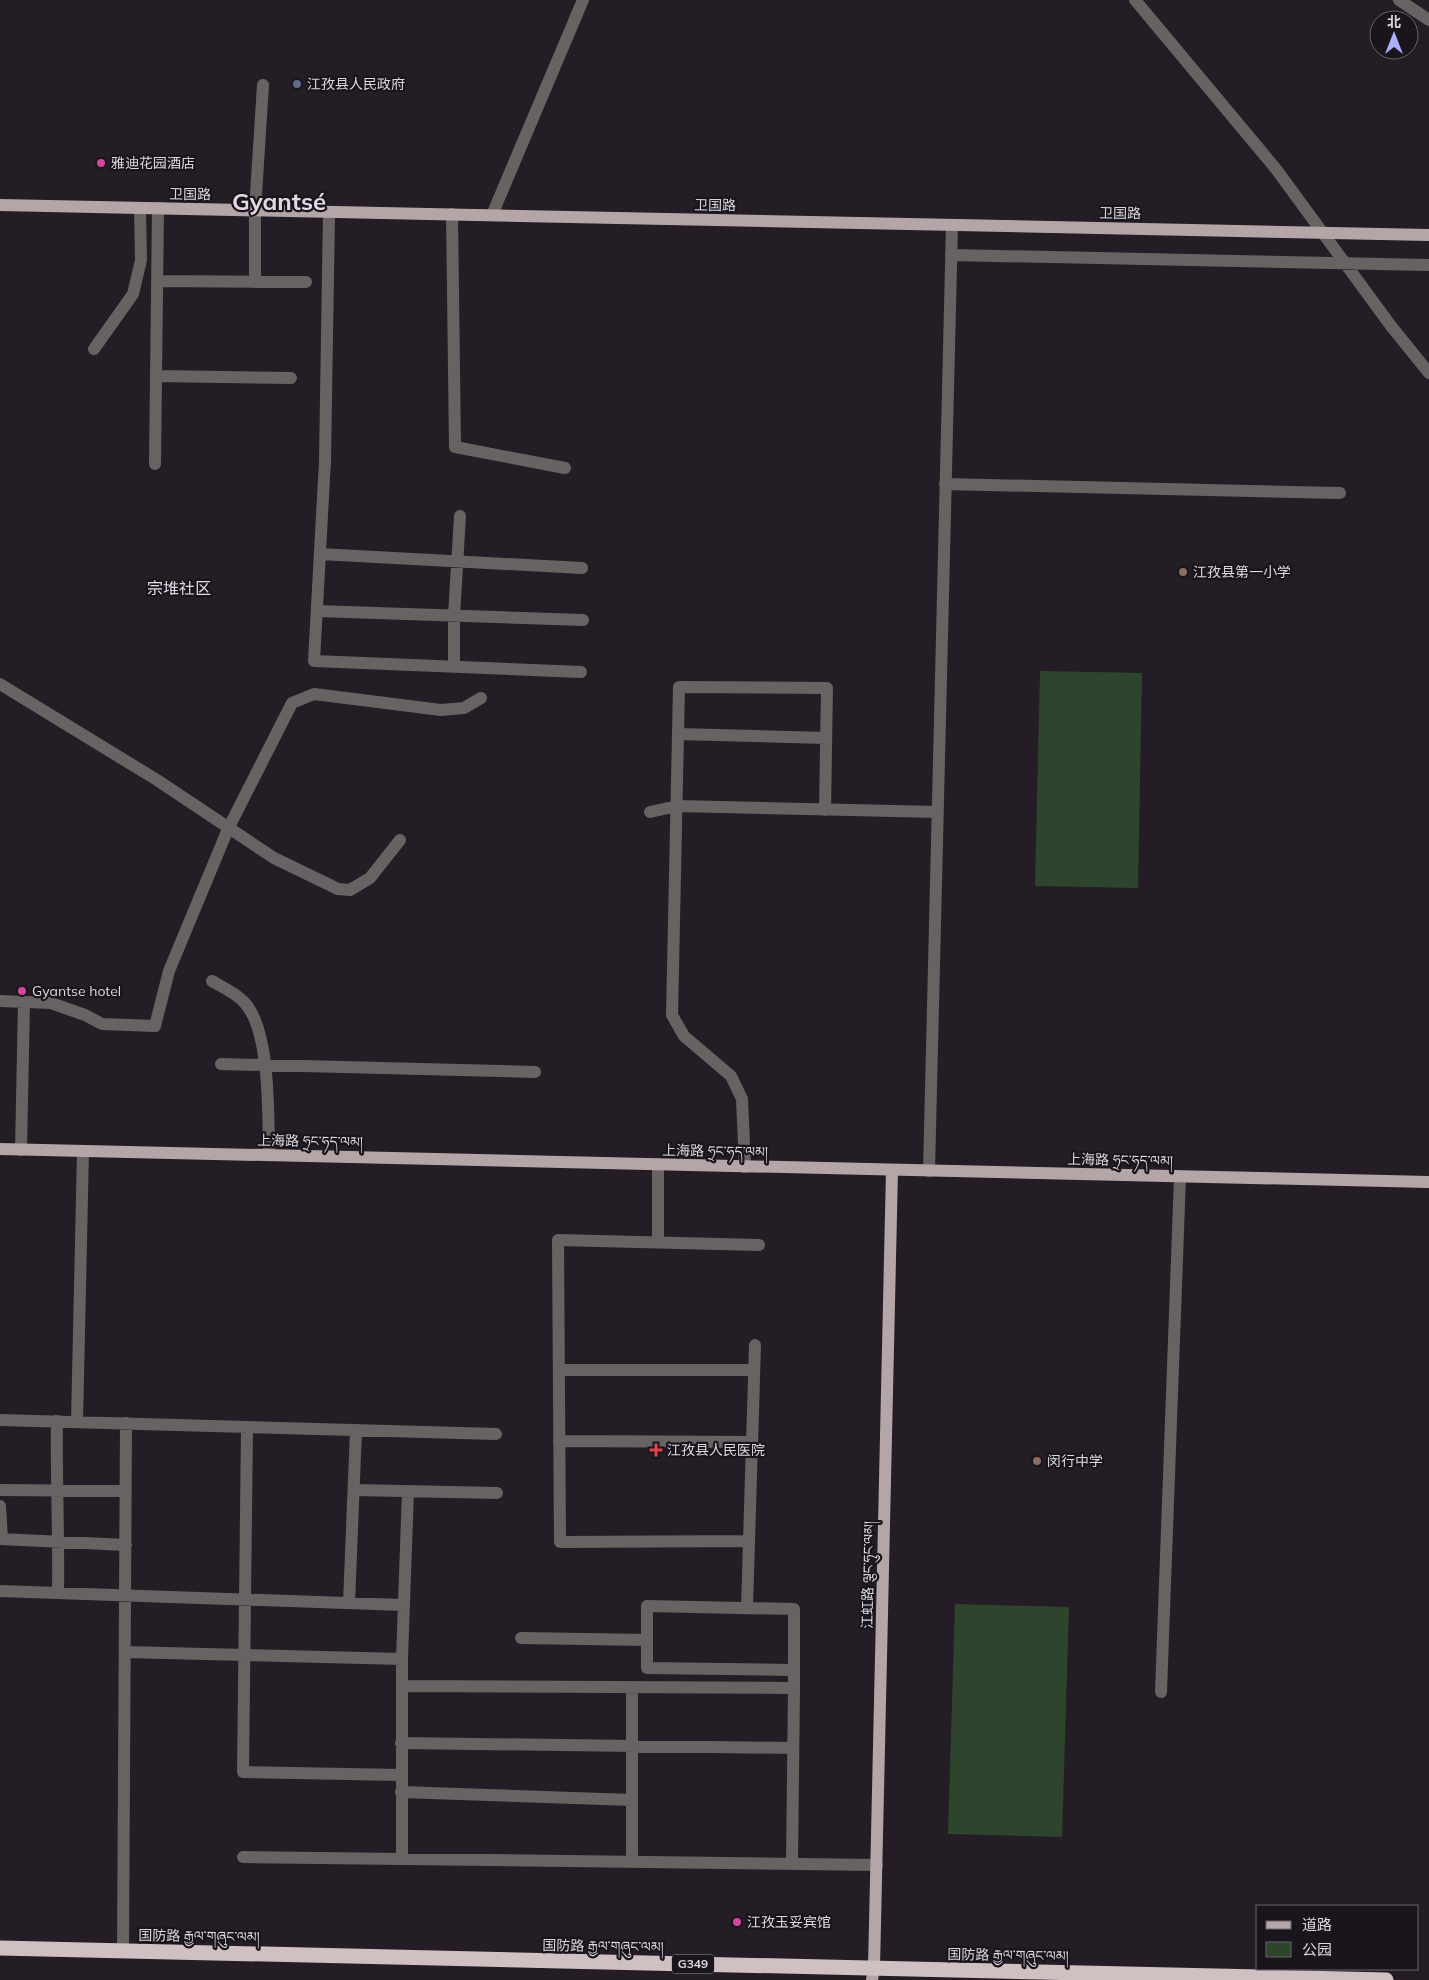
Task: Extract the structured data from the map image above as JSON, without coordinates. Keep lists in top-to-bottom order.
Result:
{
  "streets": {
    "highway": ["国防路 རྒྱལ་གཞུང་ལམ།", "G349"],
    "main road": ["卫国路", "上海路 ཧྲང་ཧད་ལམ།", "江虹路 ལྕང་ཧུང་ལམ།"]
  },
  "crossings": [
    ["上海路 ཧྲང་ཧད་ལམ།", "江虹路 ལྕང་ཧུང་ལམ།"],
    ["江虹路 ལྕང་ཧུང་ལམ།", "国防路 རྒྱལ་གཞུང་ལམ།"]
  ],
  "districts": ["Gyantsé", "宗堆社区"],
  "places": {
    "other": [
      "江孜县人民政府",
      "雅迪花园酒店",
      "江孜县第一小学",
      "Gyantse hotel",
      "闵行中学",
      "江孜玉妥宾馆"
    ],
    "health": ["江孜县人民医院"]
  },
  "legend": ["道路", "公园"],
  "north": "top"
}
